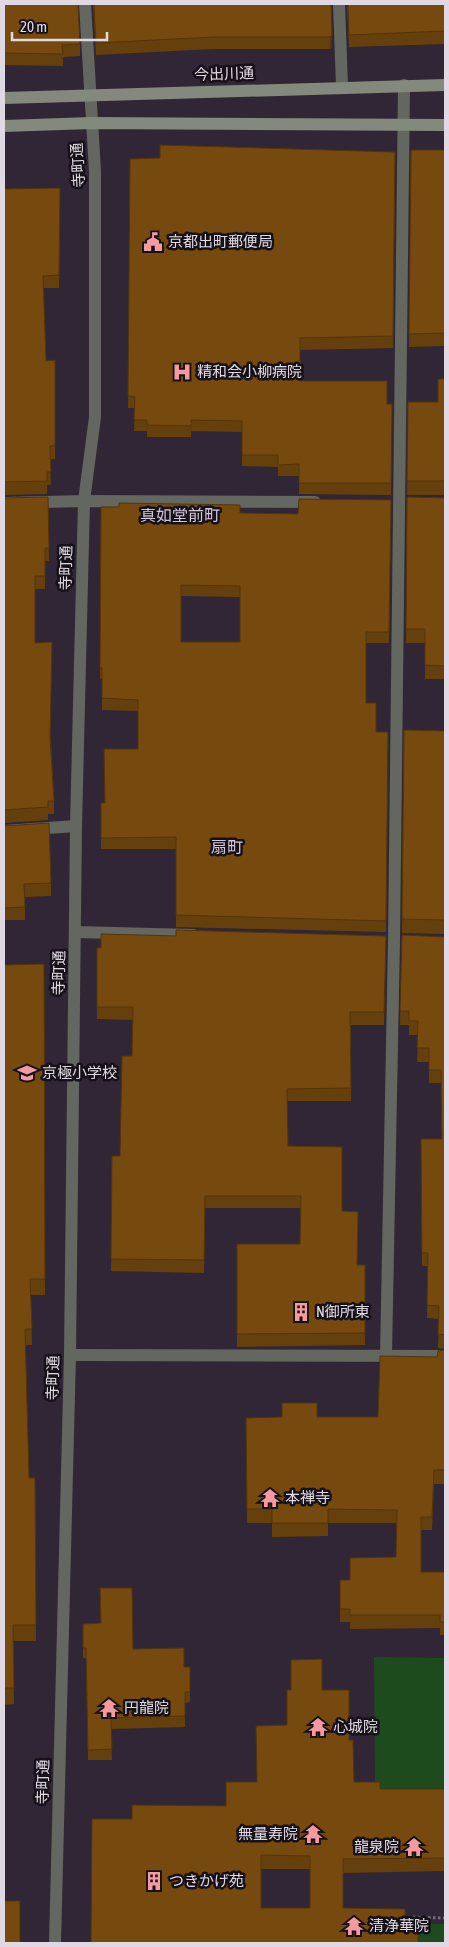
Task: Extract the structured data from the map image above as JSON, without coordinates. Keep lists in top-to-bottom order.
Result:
{
  "streets": {
    "main road": ["今出川通"],
    "street": ["寺町通"]
  },
  "crossings": [
    ["今出川通", "寺町通"]
  ],
  "districts": ["真如堂前町", "扇町"],
  "places": {
    "public building": ["京都出町郵便局"],
    "hospital": ["精和会小柳病院"],
    "school or university": ["京極小学校"],
    "building": ["N御所東", "つきかげ苑"],
    "temple": [
      "本禅寺",
      "円龍院",
      "心城院",
      "無量寿院",
      "龍泉院",
      "清浄華院"
    ]
  },
  "scale_bar": "20 m"
}
